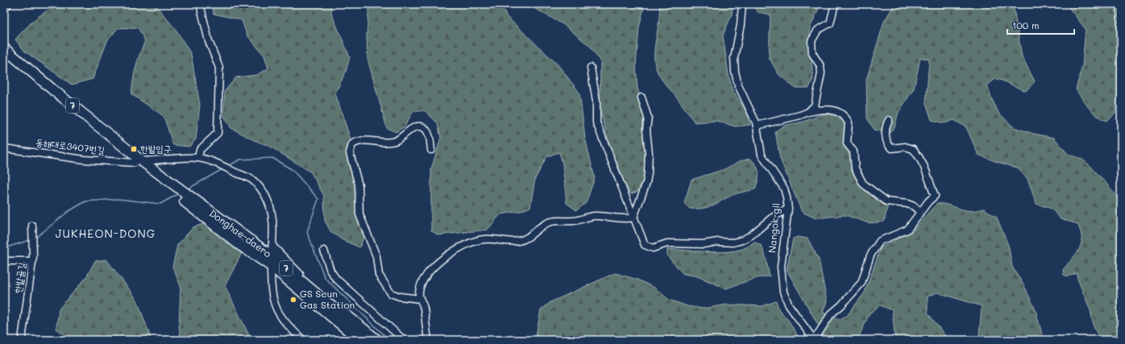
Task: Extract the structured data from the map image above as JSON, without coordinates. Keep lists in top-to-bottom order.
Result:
{
  "streets": {
    "highway": ["7", "Donghae-daero"],
    "street": ["동해대로3407번길", "Nangok-gil", "한밭골길"]
  },
  "crossings": [
    ["7", "동해대로3407번길"],
    ["7", "Donghae-daero"],
    ["동해대로3407번길", "Donghae-daero"]
  ],
  "districts": ["JUKHEON-DONG"],
  "places": {
    "transit": ["한밭입구"],
    "other": ["GS Seun Gas Station"]
  },
  "scale_bar": "100 m"
}
